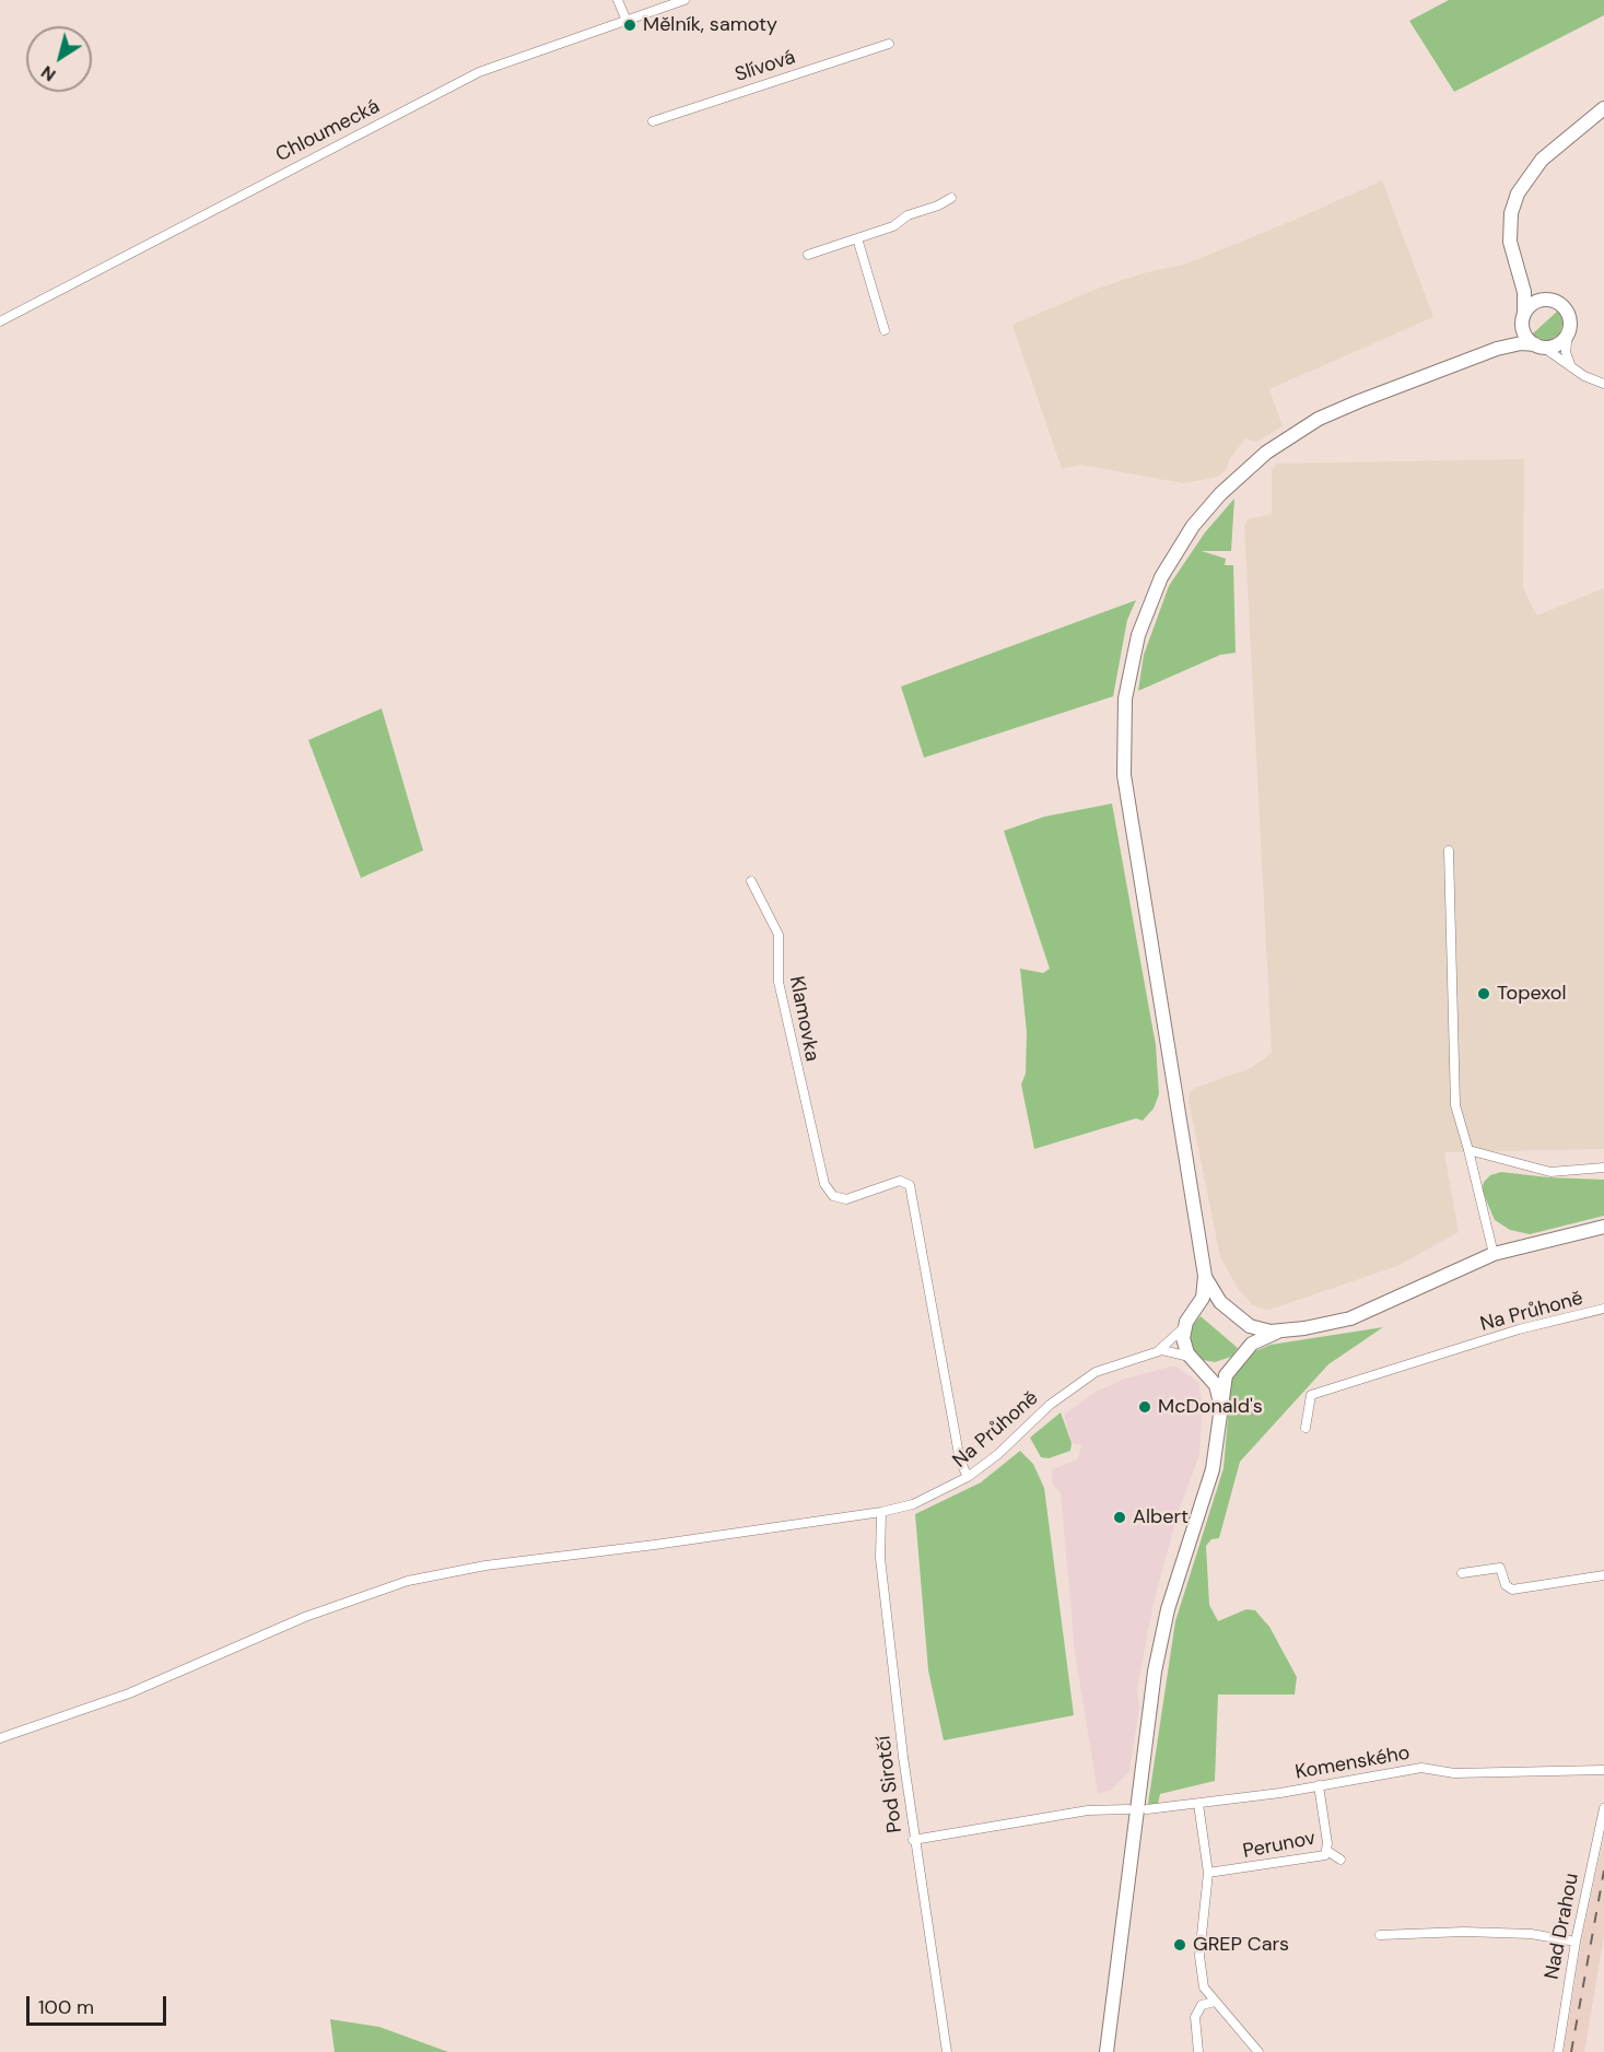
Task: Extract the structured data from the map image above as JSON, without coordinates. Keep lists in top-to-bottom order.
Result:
{
  "streets": {
    "street": [
      "Slívová",
      "Chloumecká",
      "Klamovka",
      "Na Průhoně",
      "Komenského",
      "Pod Sirotčí",
      "Perunov",
      "Nad Drahou"
    ]
  },
  "crossings": [
    ["Klamovka", "Na Průhoně"],
    ["Na Průhoně", "Pod Sirotčí"],
    ["Komenského", "Perunov"]
  ],
  "places": [
    "Mělník, samoty",
    "Topexol",
    "McDonald's",
    "Albert",
    "GREP Cars"
  ],
  "scale_bar": "100 m",
  "north": "bottom left"
}
